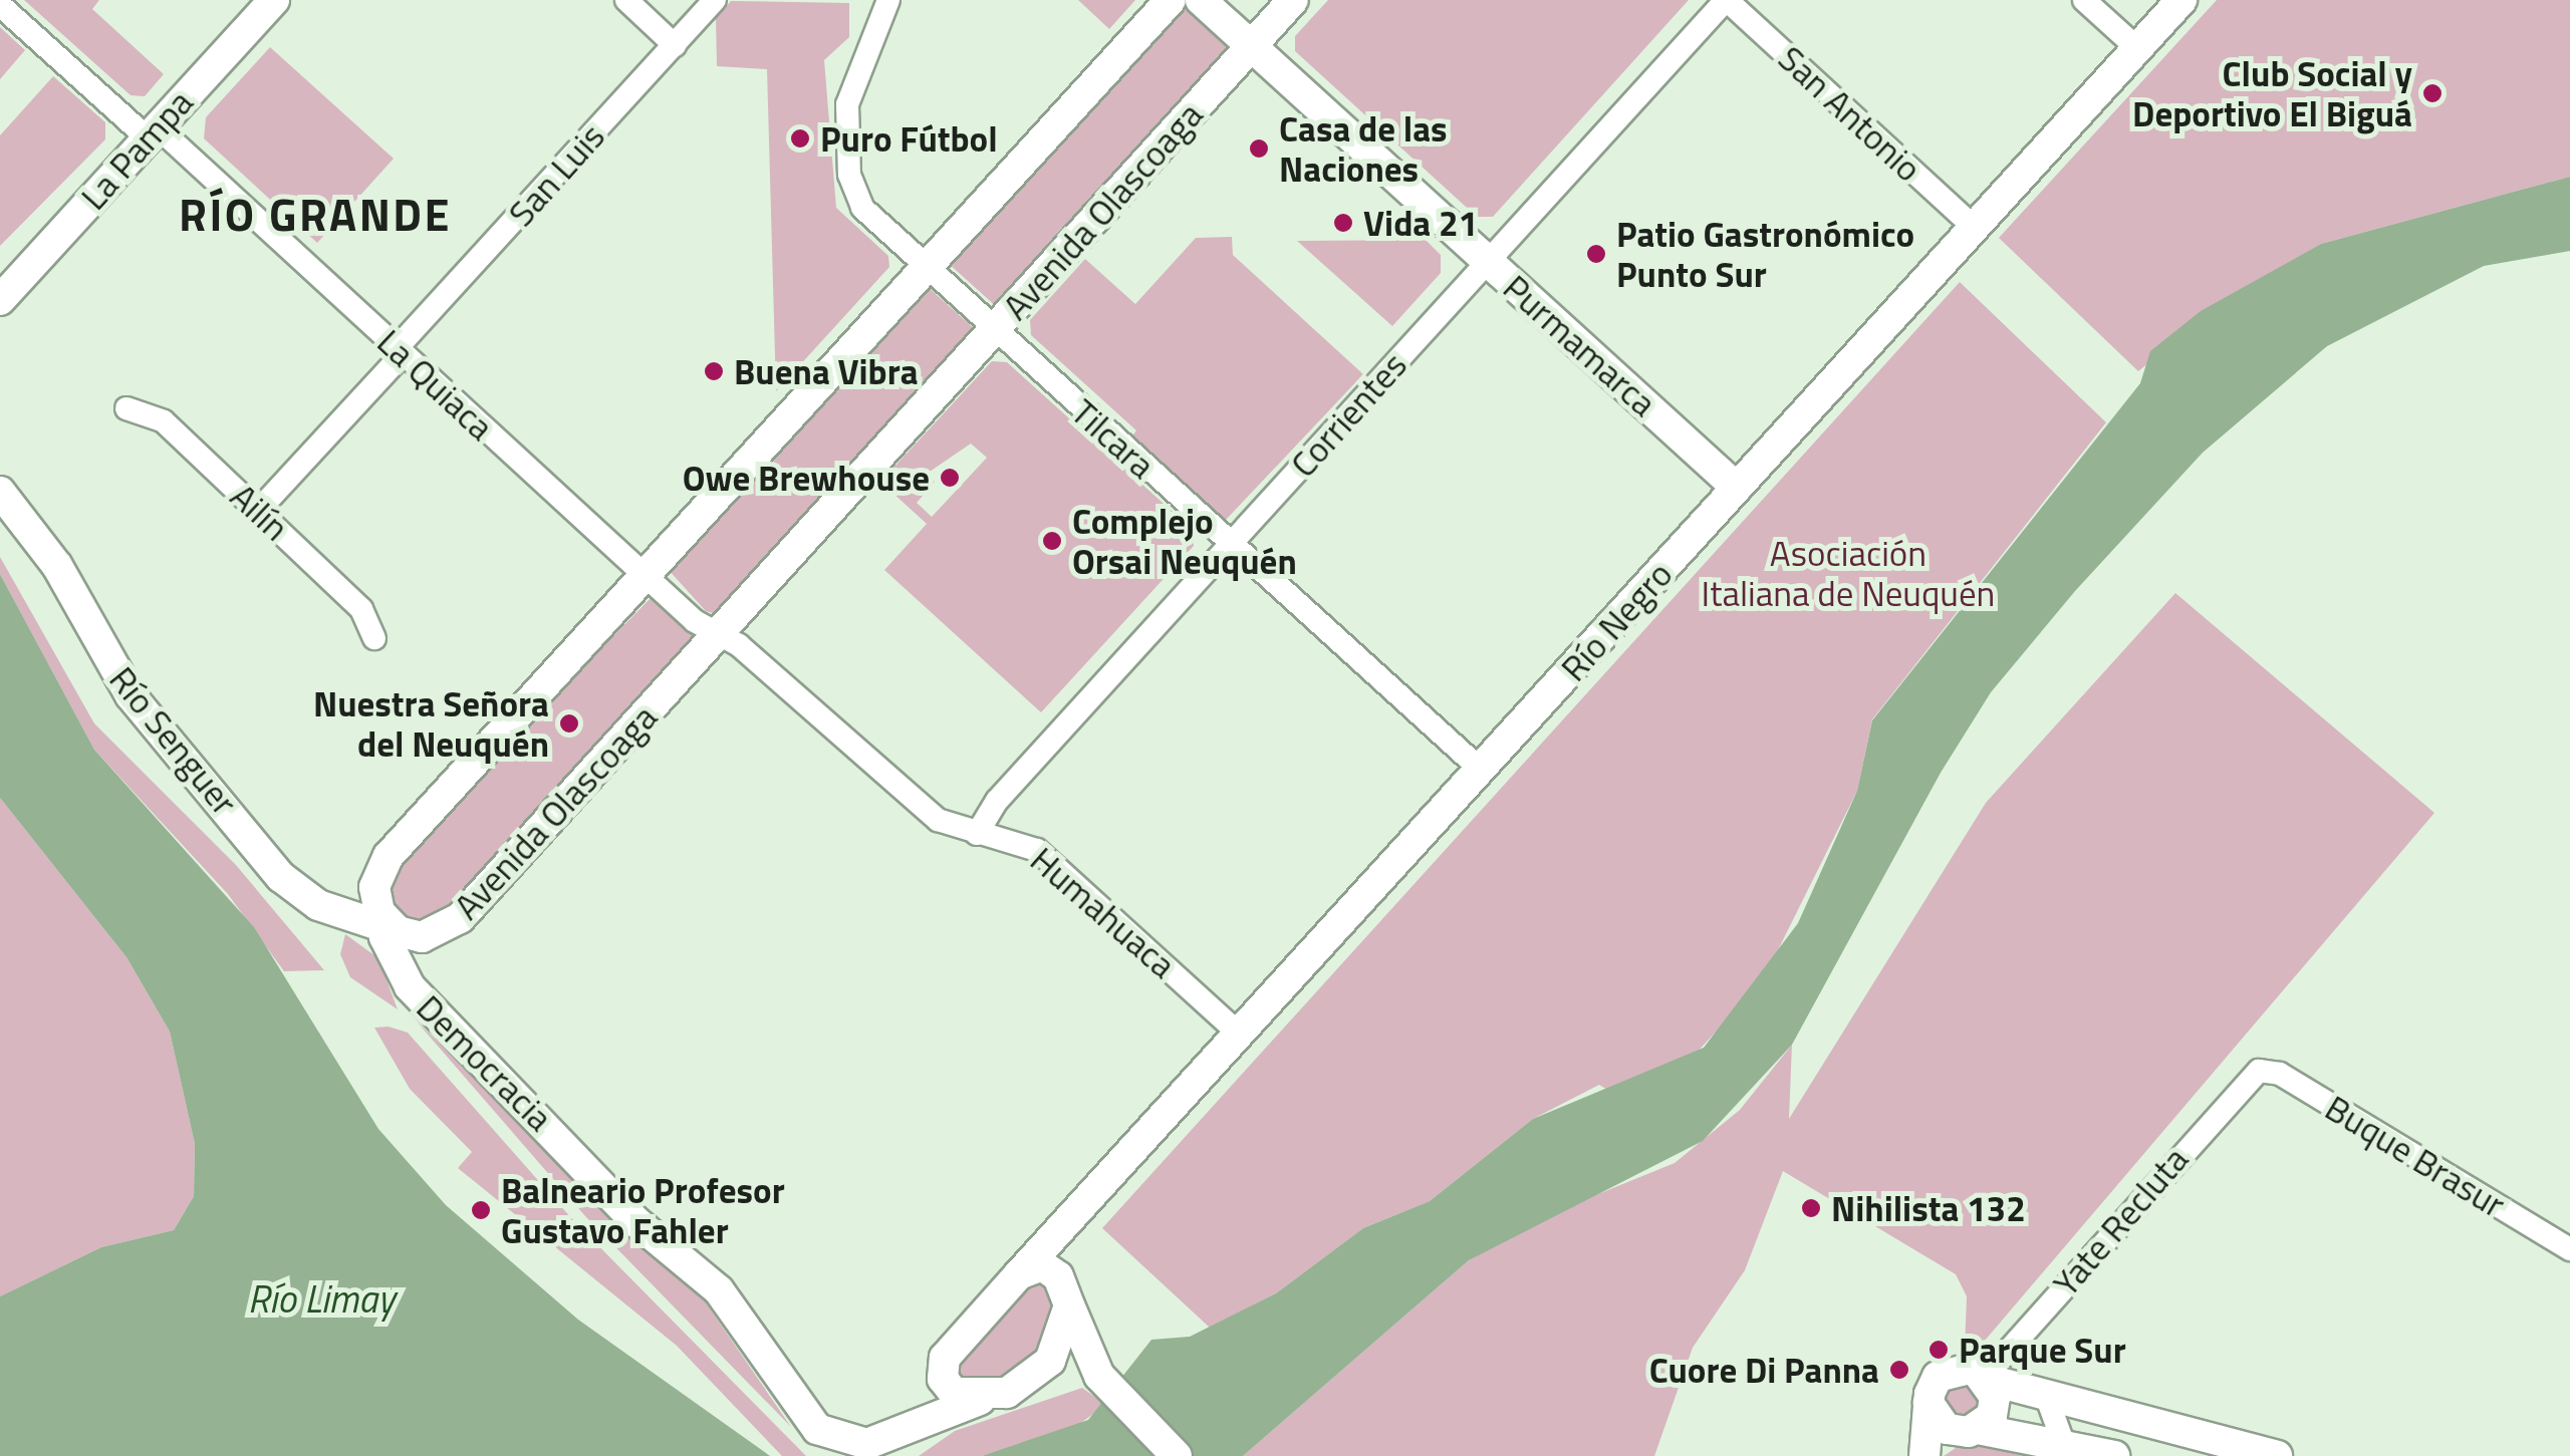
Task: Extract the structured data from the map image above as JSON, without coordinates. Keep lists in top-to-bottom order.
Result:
{
  "streets": {
    "main road": [
      "La Pampa",
      "Avenida Olascoaga",
      "Purmamarca",
      "Río Negro",
      "Río Senguer",
      "Democracia"
    ],
    "street": [
      "San Antonio",
      "San Luis",
      "La Quiaca",
      "Corrientes",
      "Tilcara",
      "Ailín",
      "Humahuaca",
      "Buque Brasur",
      "Yate Recluta"
    ]
  },
  "crossings": [
    ["San Antonio", "Corrientes"],
    ["San Antonio", "Río Negro"],
    ["La Pampa", "La Quiaca"],
    ["San Luis", "La Quiaca"],
    ["San Luis", "Ailín"],
    ["Avenida Olascoaga", "Purmamarca"],
    ["Avenida Olascoaga", "La Quiaca"],
    ["Avenida Olascoaga", "Tilcara"],
    ["Avenida Olascoaga", "Río Senguer"],
    ["Avenida Olascoaga", "Humahuaca"],
    ["Avenida Olascoaga", "Democracia"],
    ["Purmamarca", "Corrientes"],
    ["Purmamarca", "Río Negro"],
    ["La Quiaca", "Humahuaca"],
    ["Corrientes", "Tilcara"],
    ["Corrientes", "Humahuaca"],
    ["Tilcara", "Río Negro"],
    ["Río Negro", "Humahuaca"],
    ["Río Negro", "Democracia"],
    ["Río Senguer", "Democracia"],
    ["Buque Brasur", "Yate Recluta"]
  ],
  "districts": ["RÍO GRANDE"],
  "water": ["Río Limay"],
  "parks": ["Asociación Italiana de Neuquén"],
  "places": [
    "Club Social y Deportivo El Biguá",
    "Puro Fútbol",
    "Casa de las Naciones",
    "Vida 21",
    "Patio Gastronómico Punto Sur",
    "Buena Vibra",
    "Owe Brewhouse",
    "Complejo Orsai Neuquén",
    "Nuestra Señora del Neuquén",
    "Nihilista 132",
    "Balneario Profesor Gustavo Fahler",
    "Parque Sur",
    "Cuore Di Panna"
  ]
}
